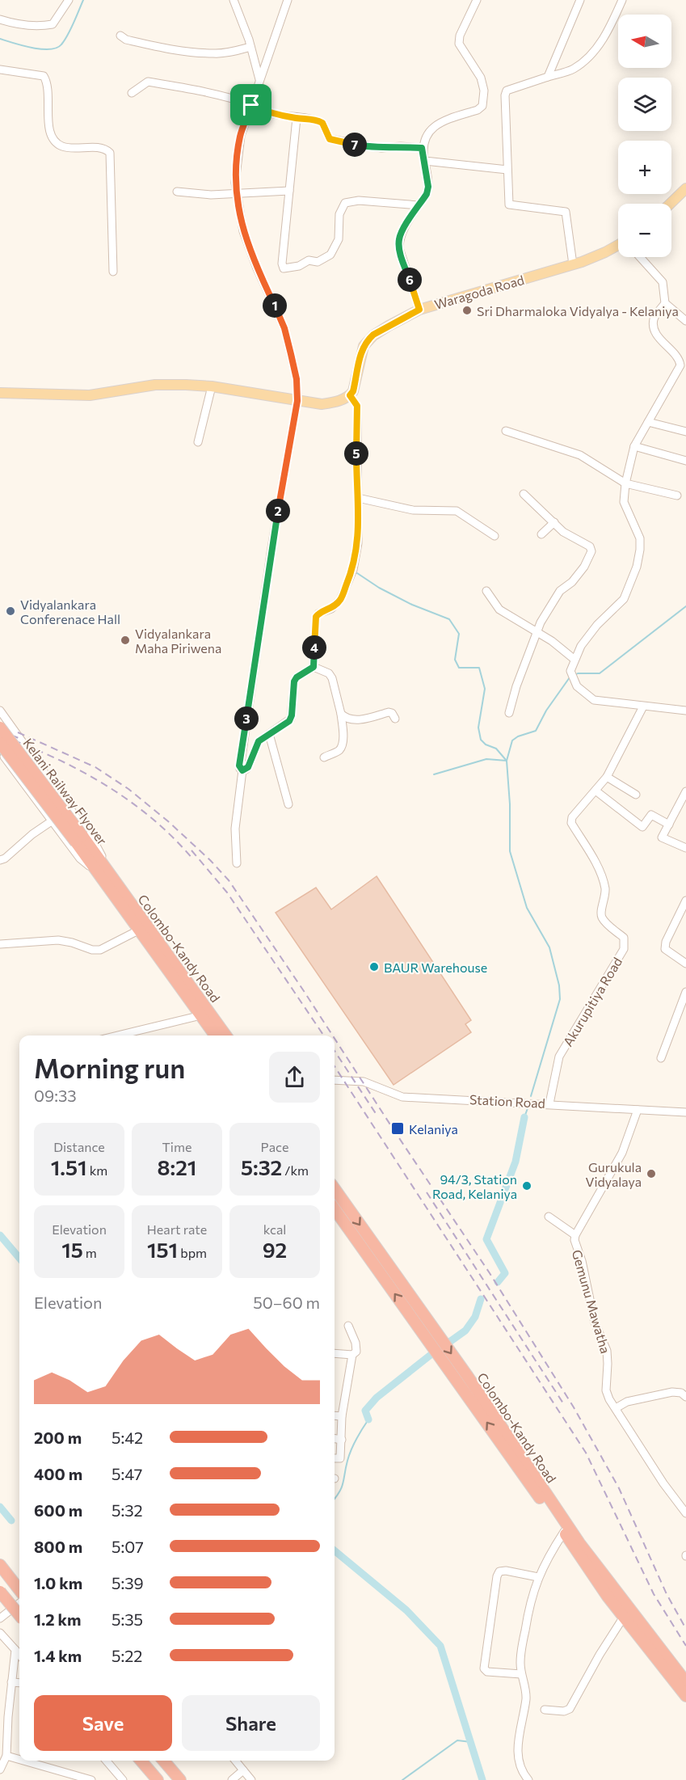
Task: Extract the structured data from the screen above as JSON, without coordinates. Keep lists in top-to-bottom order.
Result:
{
  "streets": {
    "highway": ["Kelani Railway Flyover", "Colombo-Kandy Road"],
    "main road": ["Waragoda Road"],
    "street": ["Akurupitiya Road", "Station Road", "Gemunu Mawatha"]
  },
  "crossings": [
    ["Kelani Railway Flyover", "Colombo-Kandy Road"],
    ["Akurupitiya Road", "Station Road"],
    ["Station Road", "Gemunu Mawatha"]
  ],
  "places": {
    "other": [
      "Sri Dharmaloka Vidyalya - Kelaniya",
      "Vidyalankara Conferenace Hall",
      "Vidyalankara Maha Piriwena",
      "BAUR Warehouse",
      "Gurukula Vidyalaya",
      "94/3, Station Road, Kelaniya"
    ],
    "transit": ["Kelaniya"]
  },
  "north": "left",
  "page": {
    "map_buttons": ["+", "−"],
    "pins": [
      "7",
      "6",
      "1",
      "5",
      "2",
      "4",
      "3"
    ],
    "heading": ["Morning run", "09:33"],
    "stats": [
      ["Distance", "1.51 km"],
      ["Time", "8:21"],
      ["Pace", "5:32 /km"],
      ["Elevation", "15 m"],
      ["Heart rate", "151 bpm"],
      ["kcal", "92"]
    ],
    "chart": ["Elevation", "50–60 m"],
    "list": [
      {
        "name": "200 m",
        "note": "5:42"
      },
      {
        "name": "400 m",
        "note": "5:47"
      },
      {
        "name": "600 m",
        "note": "5:32"
      },
      {
        "name": "800 m",
        "note": "5:07"
      },
      {
        "name": "1.0 km",
        "note": "5:39"
      },
      {
        "name": "1.2 km",
        "note": "5:35"
      },
      {
        "name": "1.4 km",
        "note": "5:22"
      }
    ],
    "buttons": ["Save", "Share"]
  }
}
